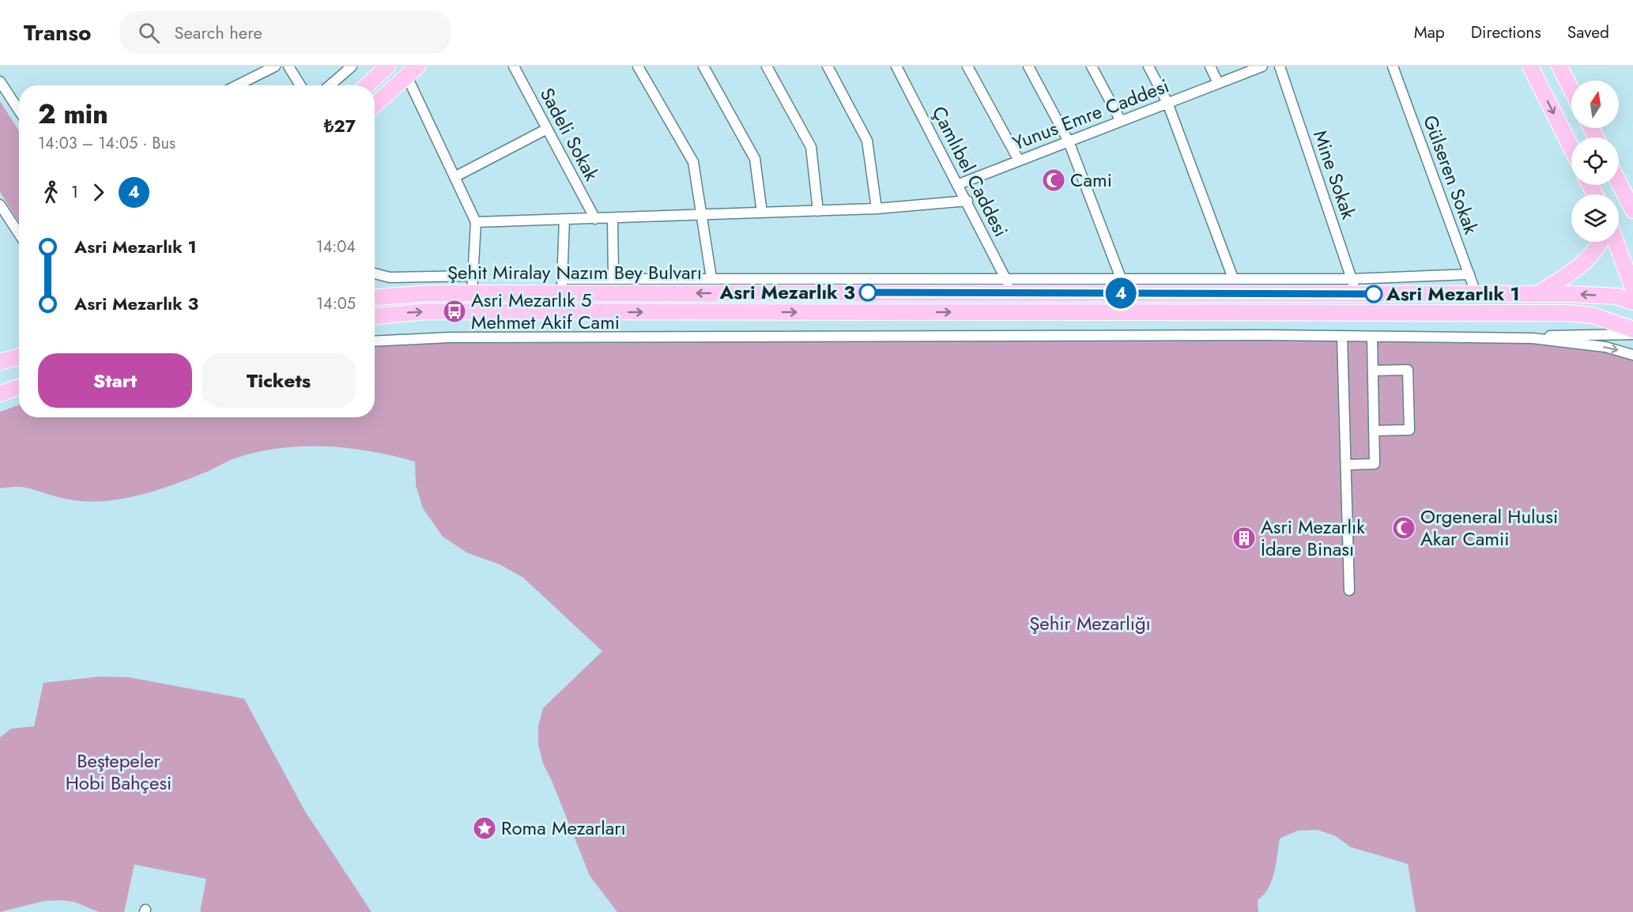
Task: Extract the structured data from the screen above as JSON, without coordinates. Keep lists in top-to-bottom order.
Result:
{
  "streets": {
    "main road": ["Şehit Miralay Nazım Bey Bulvarı"],
    "street": [
      "Yunus Emre Caddesi",
      "Sadeli Sokak",
      "Çamlıbel Caddesi",
      "Mine Sokak",
      "Gülseren Sokak"
    ]
  },
  "crossings": [
    ["Yunus Emre Caddesi", "Çamlıbel Caddesi"],
    ["Çamlıbel Caddesi", "Şehit Miralay Nazım Bey Bulvarı"],
    ["Mine Sokak", "Şehit Miralay Nazım Bey Bulvarı"],
    ["Gülseren Sokak", "Şehit Miralay Nazım Bey Bulvarı"]
  ],
  "parks": ["Şehir Mezarlığı", "Beştepeler Hobi Bahçesi"],
  "places": {
    "mosque": ["Cami", "Orgeneral Hulusi Akar Camii"],
    "other": ["Asri Mezarlık 3", "Asri Mezarlık 1"],
    "bus stop": ["Asri Mezarlık 5 Mehmet Akif Cami"],
    "building": ["Asri Mezarlık İdare Binası"],
    "place": ["Roma Mezarları"]
  },
  "lines": ["bus line 4"],
  "north": "top",
  "page": {
    "header": "Transo",
    "search": "Search here",
    "nav": ["Map", "Directions", "Saved"],
    "on_map": "4",
    "heading": ["2 min", "14:03 – 14:05 · Bus", "₺27"],
    "legs": ["1", "4"],
    "list": [
      {
        "name": "Asri Mezarlık 1",
        "value": "14:04"
      },
      {
        "name": "Asri Mezarlık 3",
        "value": "14:05"
      }
    ],
    "buttons": ["Start", "Tickets"]
  }
}
